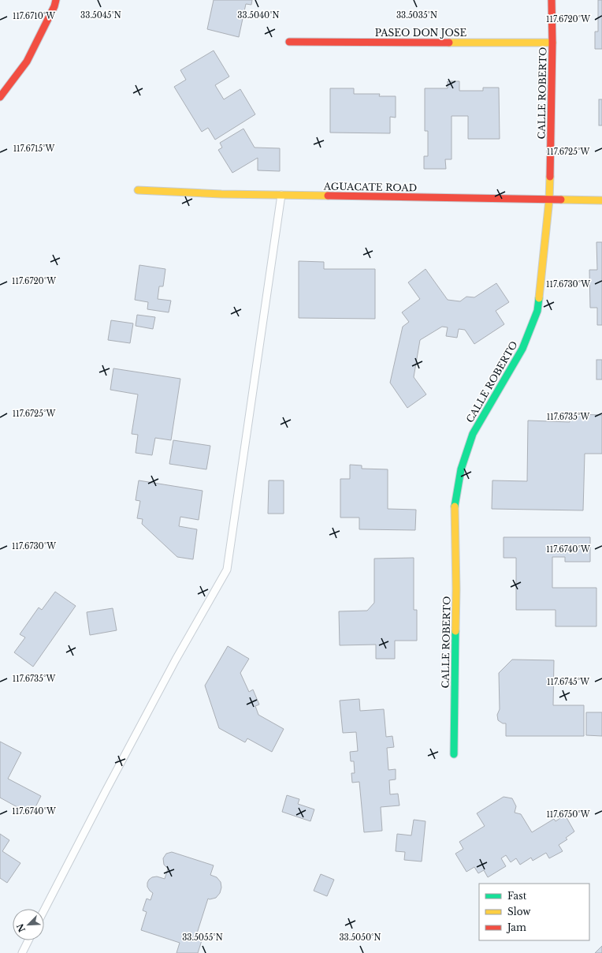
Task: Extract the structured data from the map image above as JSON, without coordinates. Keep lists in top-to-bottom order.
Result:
{
  "streets": {
    "street": ["PASEO DON JOSE", "CALLE ROBERTO", "AGUACATE ROAD"]
  },
  "crossings": [
    ["PASEO DON JOSE", "CALLE ROBERTO"],
    ["CALLE ROBERTO", "AGUACATE ROAD"]
  ],
  "legend": ["Fast", "Slow", "Jam"],
  "north": "bottom left",
  "coordinates": [
    "33.5035°N",
    "33.5045°N",
    "33.5040°N",
    "117.6710°W",
    "117.6720°W",
    "117.6715°W",
    "117.6725°W",
    "117.6730°W",
    "117.6735°W",
    "117.6740°W",
    "117.6745°W",
    "117.6750°W",
    "33.5055°N",
    "33.5050°N"
  ]
}
